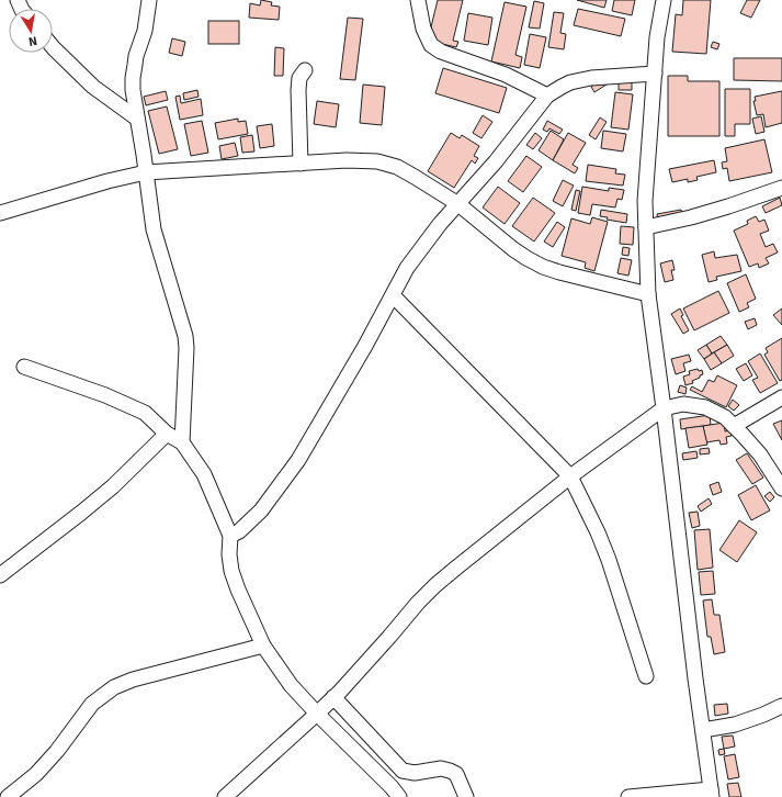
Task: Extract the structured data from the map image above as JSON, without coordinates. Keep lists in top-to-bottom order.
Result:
{
  "north": "bottom"
}
